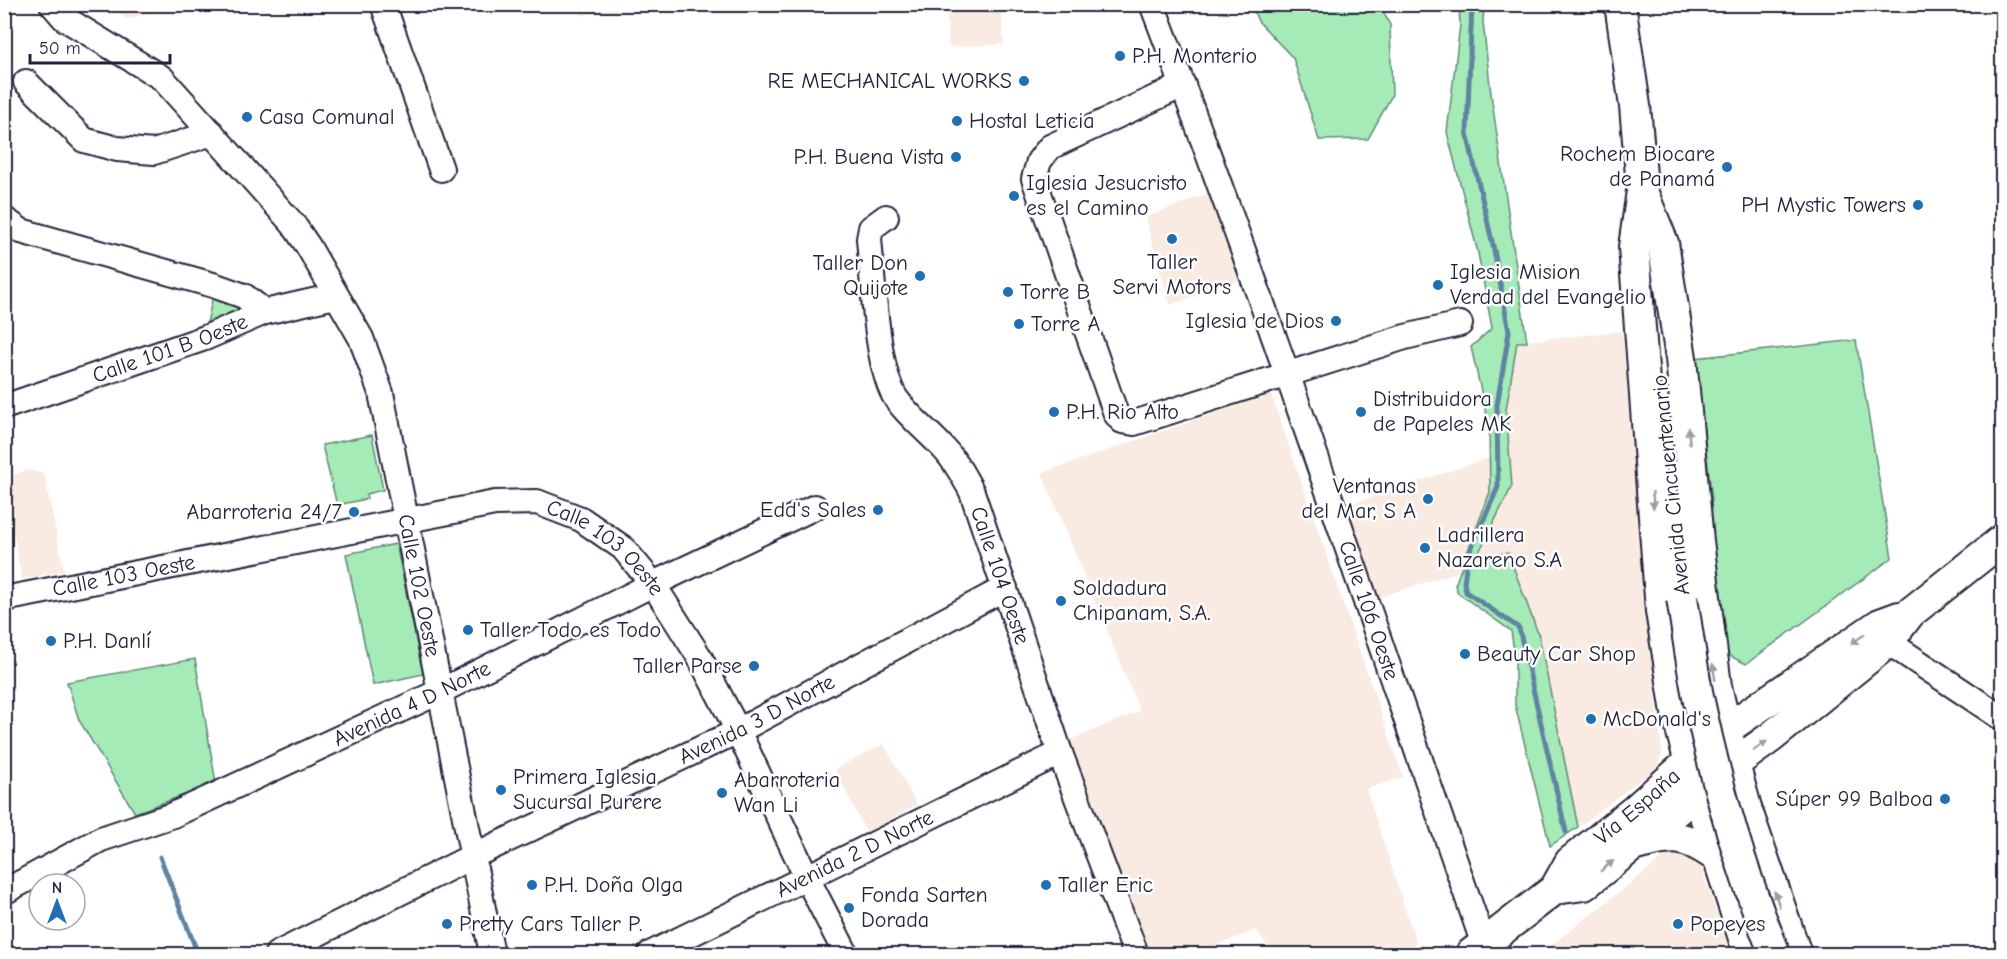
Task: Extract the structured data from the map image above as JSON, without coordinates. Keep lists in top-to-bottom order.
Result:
{
  "streets": {
    "main road": ["Avenida Cincuentenario", "Vía España"],
    "street": [
      "Calle 101 B Oeste",
      "Calle 103 Oeste",
      "Calle 104 Oeste",
      "Calle 102 Oeste",
      "Calle 106 Oeste",
      "Avenida 4 D Norte",
      "Avenida 3 D Norte",
      "Avenida 2 D Norte"
    ]
  },
  "crossings": [
    ["Calle 101 B Oeste", "Calle 102 Oeste"],
    ["Calle 103 Oeste", "Calle 102 Oeste"],
    ["Calle 103 Oeste", "Avenida 4 D Norte"],
    ["Calle 103 Oeste", "Avenida 3 D Norte"],
    ["Calle 103 Oeste", "Avenida 2 D Norte"],
    ["Calle 104 Oeste", "Avenida 3 D Norte"],
    ["Calle 104 Oeste", "Avenida 2 D Norte"],
    ["Calle 102 Oeste", "Avenida 4 D Norte"],
    ["Calle 102 Oeste", "Avenida 3 D Norte"],
    ["Calle 106 Oeste", "Vía España"]
  ],
  "places": [
    "P.H. Monterio",
    "RE MECHANICAL WORKS",
    "Casa Comunal",
    "Hostal Leticia",
    "P.H. Buena Vista",
    "Rochem Biocare de Panamá",
    "Iglesia Jesucristo es el Camino",
    "PH Mystic Towers",
    "Taller Servi Motors",
    "Taller Don Quijote",
    "Iglesia Mision Verdad del Evangelio",
    "Torre B",
    "Iglesia de Dios",
    "Torre A",
    "P.H. Rio Alto",
    "Distribuidora de Papeles MK",
    "Ventanas del Mar, S A",
    "Edd's Sales",
    "Abarroteria 24/7",
    "Ladrillera Nazareno S.A",
    "Soldadura Chipanam, S.A.",
    "Taller Todo es Todo",
    "P.H. Danlí",
    "Beauty Car Shop",
    "Taller Parse",
    "McDonald's",
    "Primera Iglesia Sucursal Purere",
    "Abarroteria Wan Li",
    "Súper 99 Balboa",
    "P.H. Doña Olga",
    "Taller Eric",
    "Fonda Sarten Dorada",
    "Pretty Cars Taller P.",
    "Popeyes"
  ],
  "scale_bar": "50 m",
  "north": "top"
}
